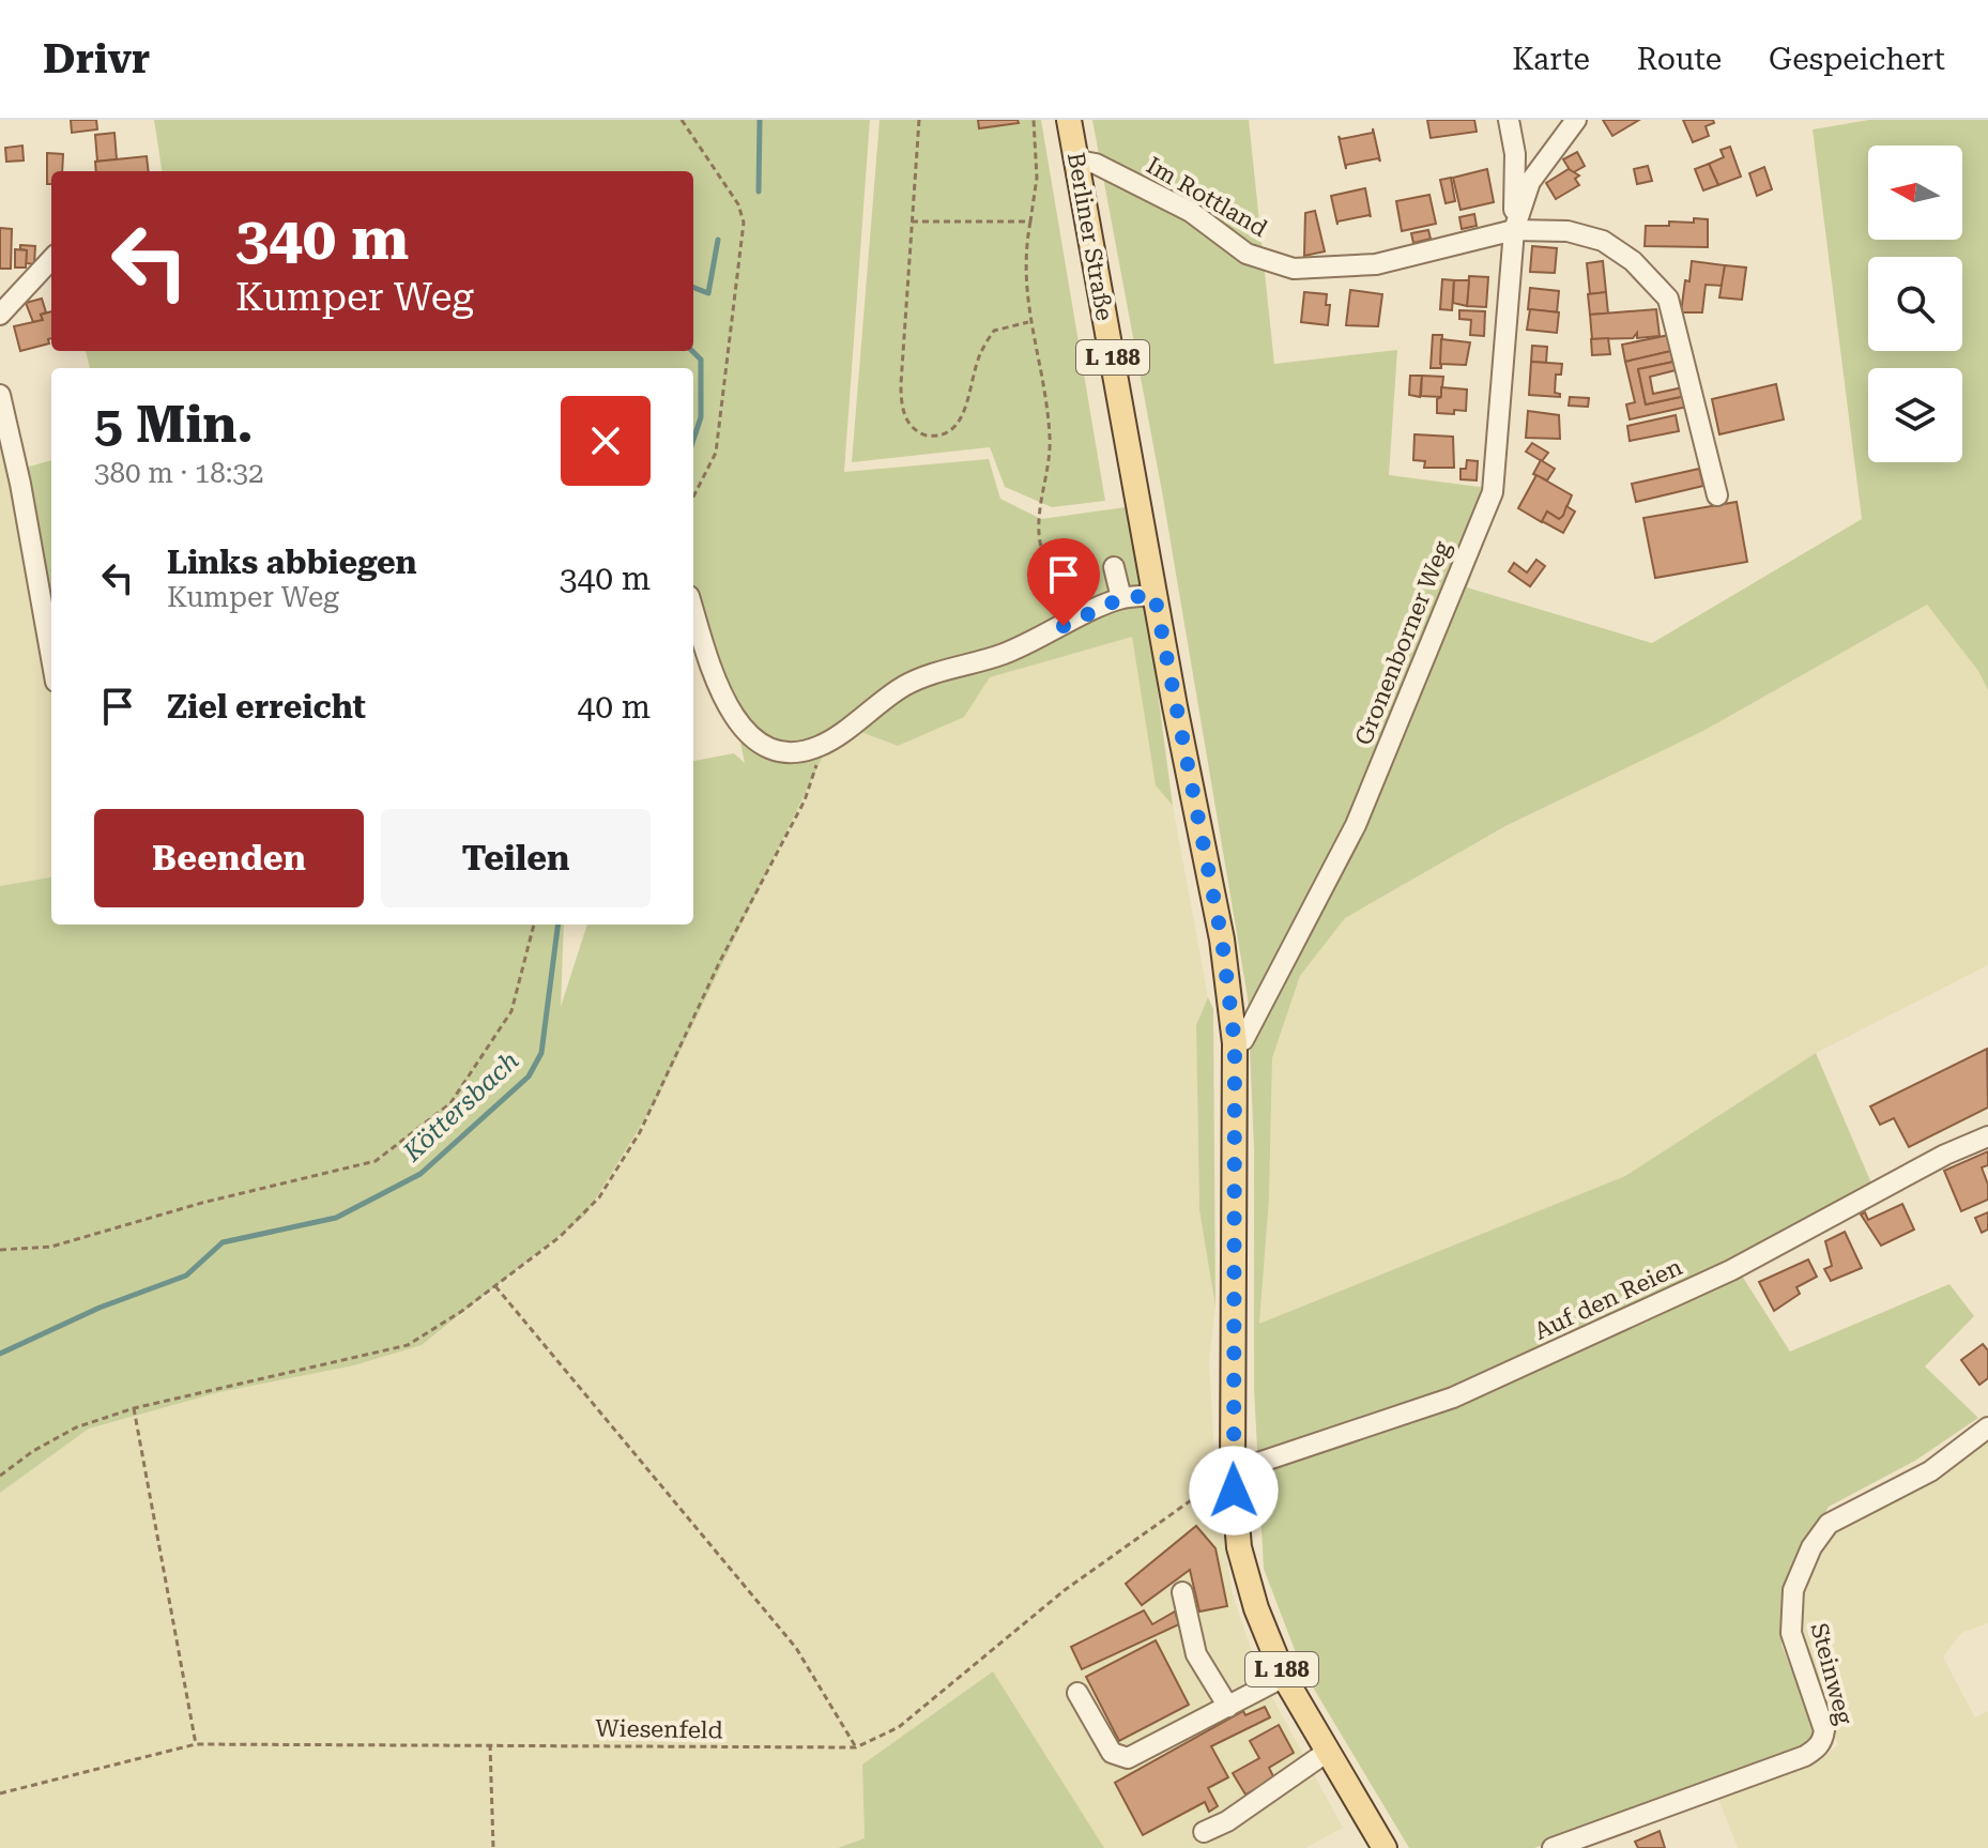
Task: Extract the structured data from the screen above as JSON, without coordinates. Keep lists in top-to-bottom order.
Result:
{
  "streets": {
    "main road": ["Berliner Straße", "L 188"],
    "street": [
      "Im Rottland",
      "Gronenborner Weg",
      "Auf den Reien",
      "Steinweg"
    ],
    "path": ["Wiesenfeld"]
  },
  "crossings": [
    ["Im Rottland", "Berliner Straße"],
    ["Im Rottland", "Gronenborner Weg"],
    ["Berliner Straße", "Gronenborner Weg"],
    ["Berliner Straße", "Auf den Reien"],
    ["Berliner Straße", "Wiesenfeld"],
    ["Auf den Reien", "Wiesenfeld"]
  ],
  "water": ["Köttersbach"],
  "north": "left",
  "page": {
    "header": "Drivr",
    "nav": ["Karte", "Route", "Gespeichert"],
    "turn": ["340 m", "Kumper Weg"],
    "heading": ["5 Min.", "380 m · 18:32"],
    "list": [
      {
        "name": "Links abbiegen",
        "note": "Kumper Weg",
        "value": "340 m"
      },
      {
        "name": "Ziel erreicht",
        "value": "40 m"
      }
    ],
    "buttons": ["Beenden", "Teilen"]
  }
}
